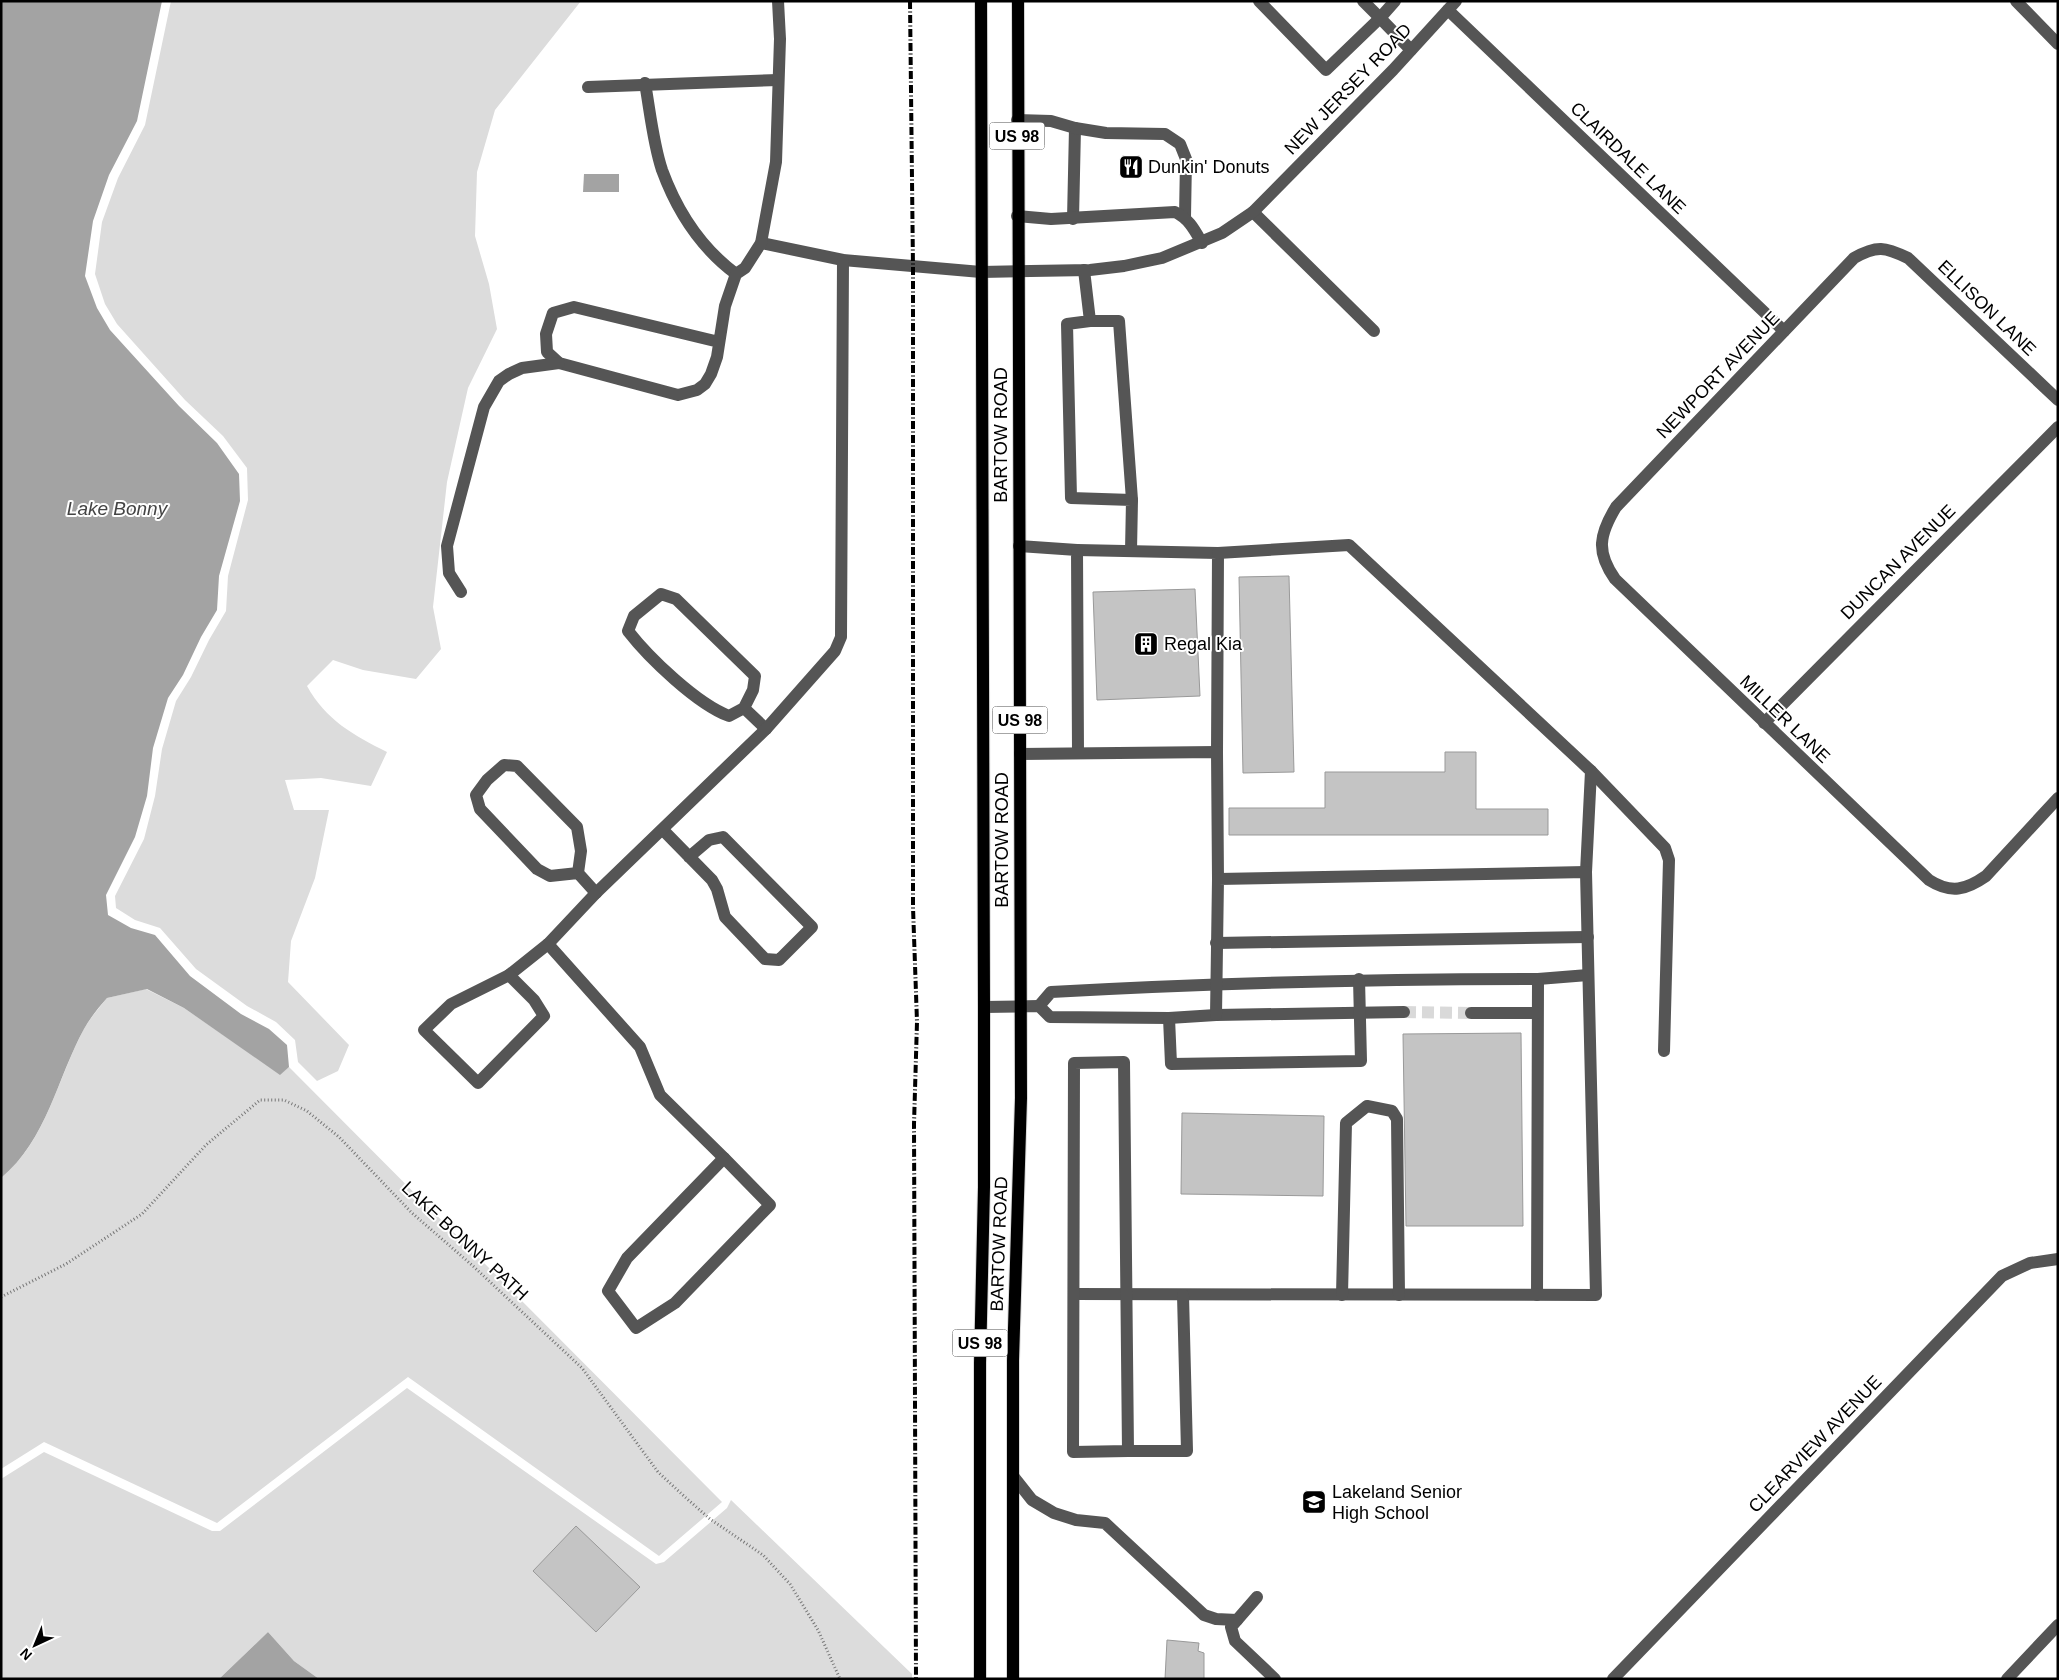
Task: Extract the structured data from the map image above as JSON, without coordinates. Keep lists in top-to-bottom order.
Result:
{
  "streets": {
    "main road": ["US 98", "BARTOW ROAD"],
    "street": [
      "NEW JERSEY ROAD",
      "CLAIRDALE LANE",
      "ELLISON LANE",
      "NEWPORT AVENUE",
      "DUNCAN AVENUE",
      "MILLER LANE",
      "CLEARVIEW AVENUE"
    ],
    "path": ["LAKE BONNY PATH"]
  },
  "crossings": [
    ["NEW JERSEY ROAD", "CLAIRDALE LANE"],
    ["NEW JERSEY ROAD", "BARTOW ROAD"],
    ["CLAIRDALE LANE", "NEWPORT AVENUE"],
    ["ELLISON LANE", "NEWPORT AVENUE"],
    ["NEWPORT AVENUE", "MILLER LANE"],
    ["DUNCAN AVENUE", "MILLER LANE"]
  ],
  "water": ["Lake Bonny"],
  "places": {
    "restaurant": ["Dunkin' Donuts"],
    "building": ["Regal Kia"],
    "school or university": ["Lakeland Senior High School"]
  },
  "north": "bottom left"
}
